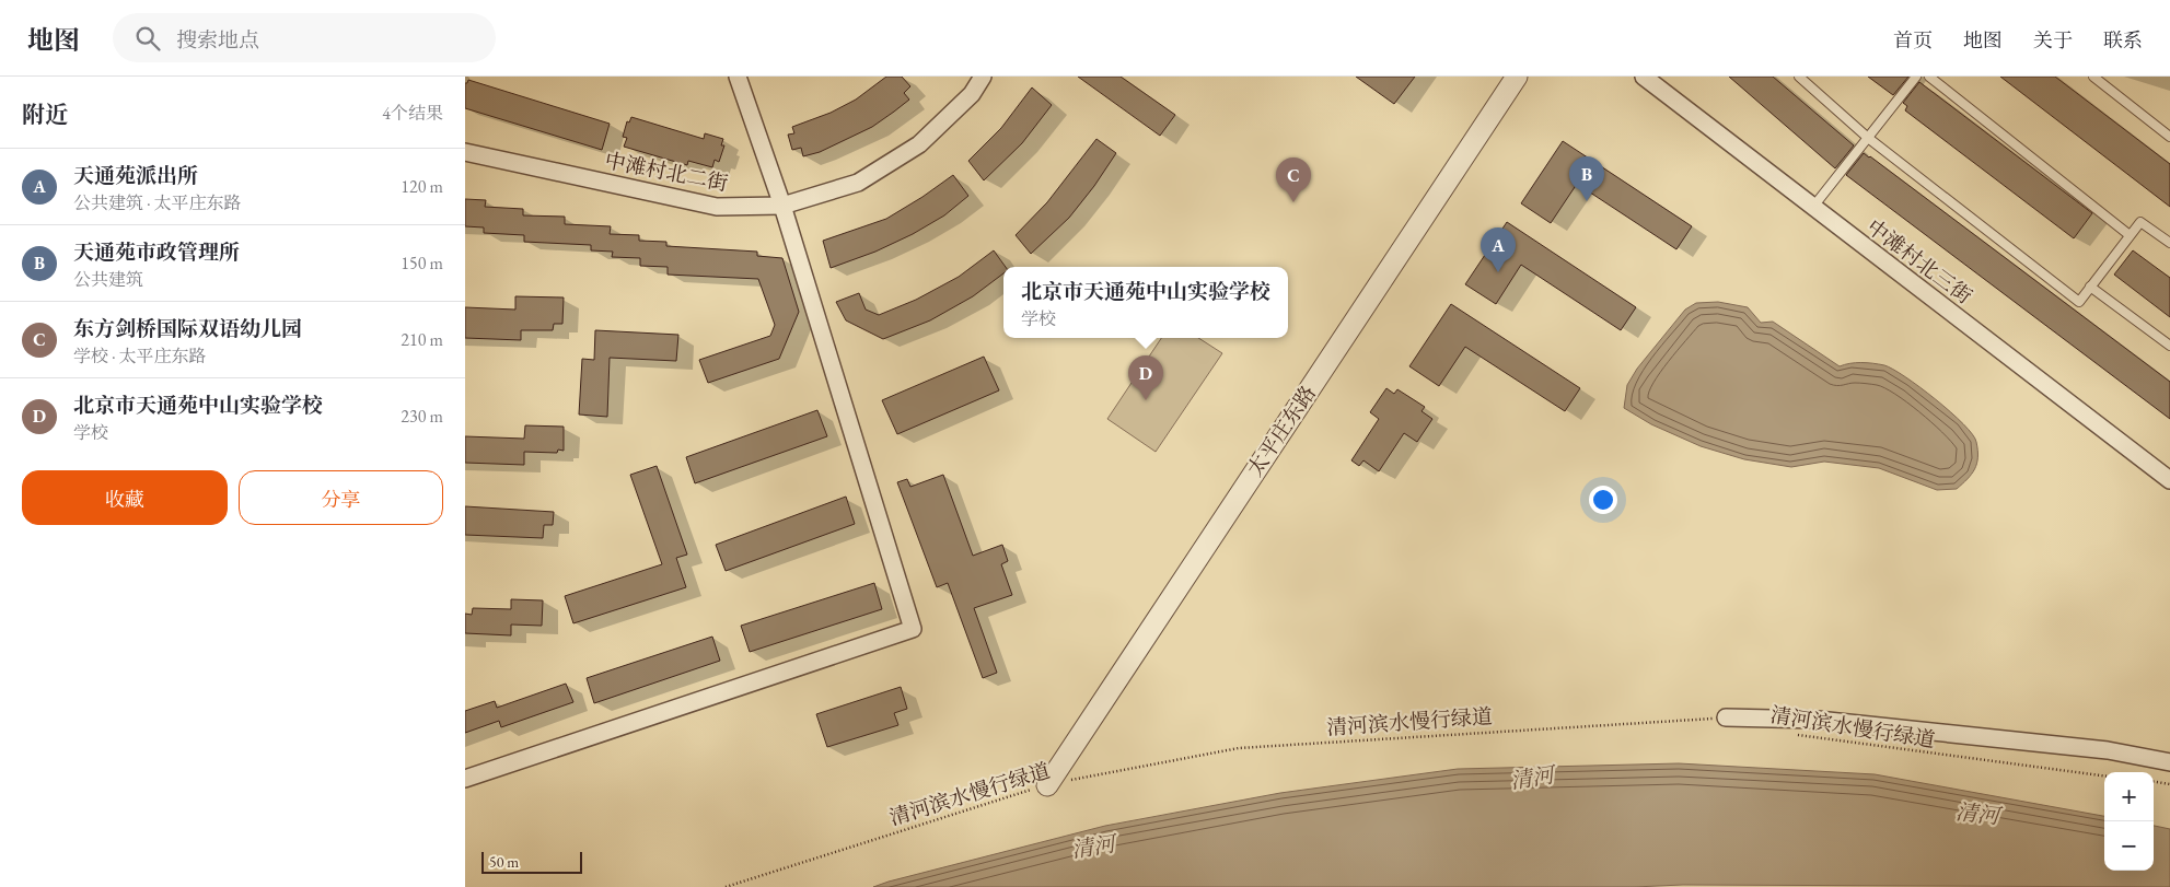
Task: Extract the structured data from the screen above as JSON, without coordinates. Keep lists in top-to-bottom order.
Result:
{
  "streets": {
    "street": ["中滩村北二街", "中滩村北三街", "太平庄东路"],
    "path": ["清河滨水慢行绿道"]
  },
  "crossings": [
    ["太平庄东路", "清河滨水慢行绿道"]
  ],
  "water": ["清河"],
  "scale_bar": "50 m",
  "page": {
    "header": "地图",
    "search": "搜索地点",
    "nav": [
      "首页",
      "地图",
      "关于",
      "联系"
    ],
    "heading": ["附近", "4个结果"],
    "list": [
      {
        "mark": "A",
        "name": "天通苑派出所",
        "note": "公共建筑 · 太平庄东路",
        "value": "120 m"
      },
      {
        "mark": "B",
        "name": "天通苑市政管理所",
        "note": "公共建筑",
        "value": "150 m"
      },
      {
        "mark": "C",
        "name": "东方剑桥国际双语幼儿园",
        "note": "学校 · 太平庄东路",
        "value": "210 m"
      },
      {
        "mark": "D",
        "name": "北京市天通苑中山实验学校",
        "note": "学校",
        "value": "230 m"
      }
    ],
    "pins": [
      "B",
      "C",
      "A",
      "D"
    ],
    "popup": ["北京市天通苑中山实验学校", "学校"],
    "buttons": ["收藏", "分享"],
    "map_buttons": ["+", "−"],
    "scale": "50 m"
  }
}
